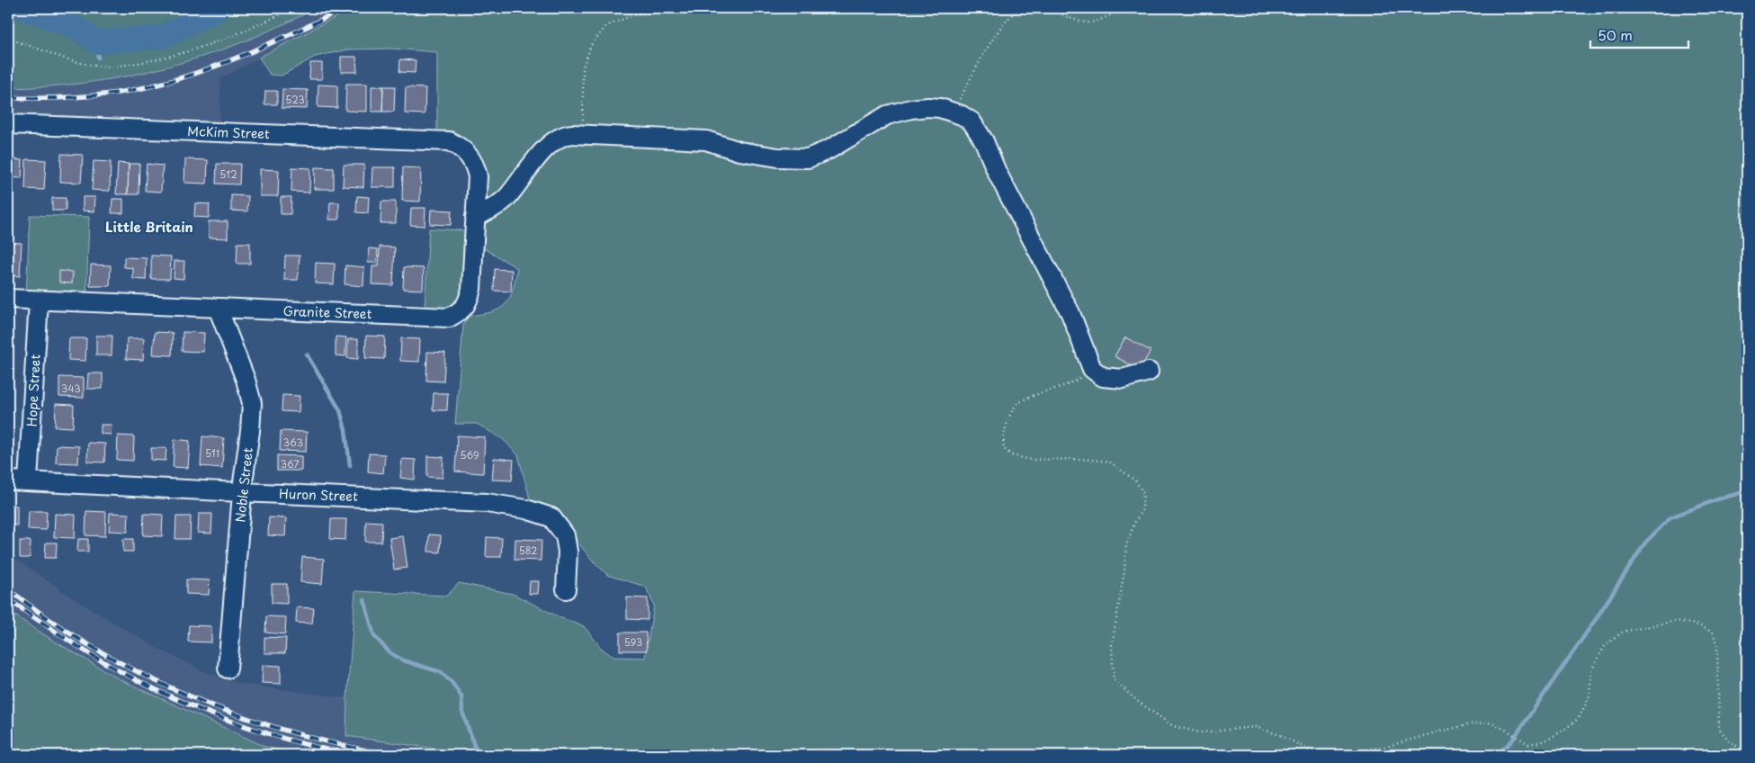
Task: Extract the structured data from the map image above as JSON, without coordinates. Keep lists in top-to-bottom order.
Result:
{
  "streets": {
    "street": [
      "McKim Street",
      "Granite Street",
      "Hope Street",
      "Noble Street",
      "Huron Street"
    ]
  },
  "crossings": [
    ["McKim Street", "Granite Street"],
    ["Granite Street", "Hope Street"],
    ["Granite Street", "Noble Street"],
    ["Hope Street", "Huron Street"],
    ["Noble Street", "Huron Street"]
  ],
  "districts": ["Little Britain"],
  "house_numbers": [
    "523",
    "512",
    "343",
    "363",
    "511",
    "569",
    "367",
    "582",
    "593"
  ],
  "scale_bar": "50 m"
}
